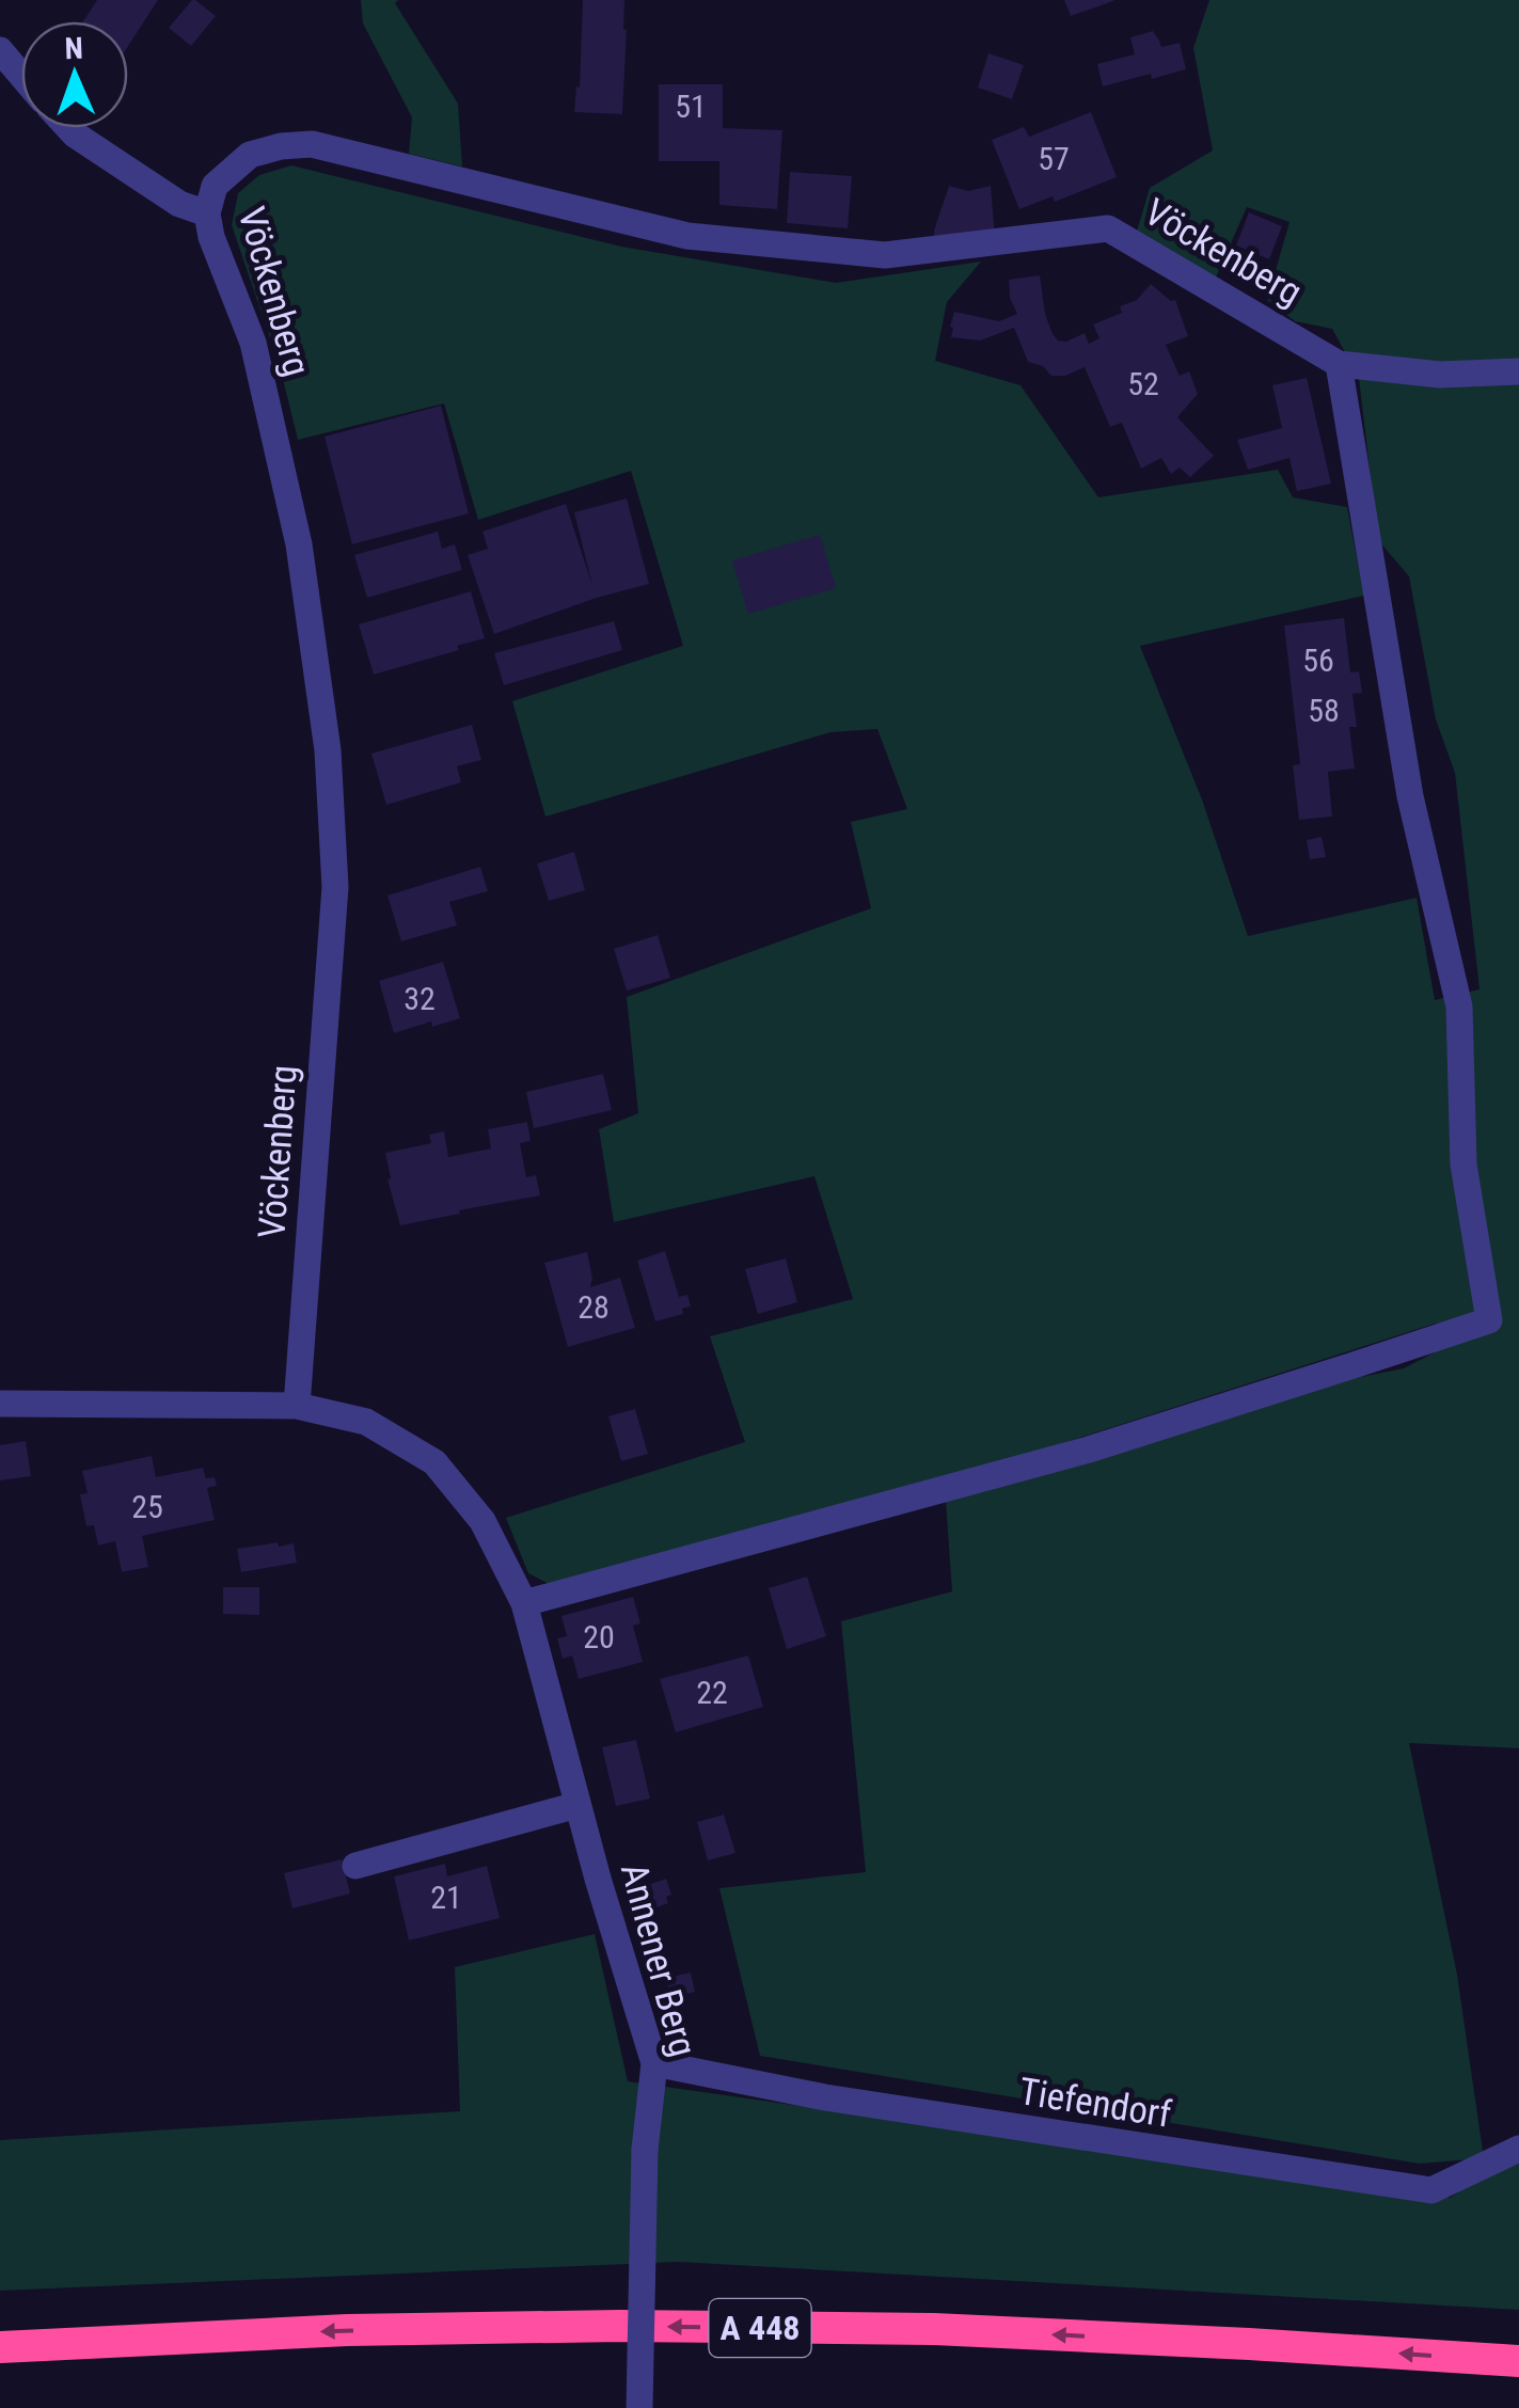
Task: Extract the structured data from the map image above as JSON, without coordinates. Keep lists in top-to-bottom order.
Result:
{
  "streets": {
    "highway": ["A 448"],
    "street": ["Vöckenberg", "Annener Berg", "Tiefendorf"]
  },
  "crossings": [
    ["Annener Berg", "Tiefendorf"]
  ],
  "house_numbers": [
    "51",
    "57",
    "52",
    "56",
    "58",
    "32",
    "28",
    "25",
    "20",
    "22",
    "21"
  ],
  "north": "top"
}
